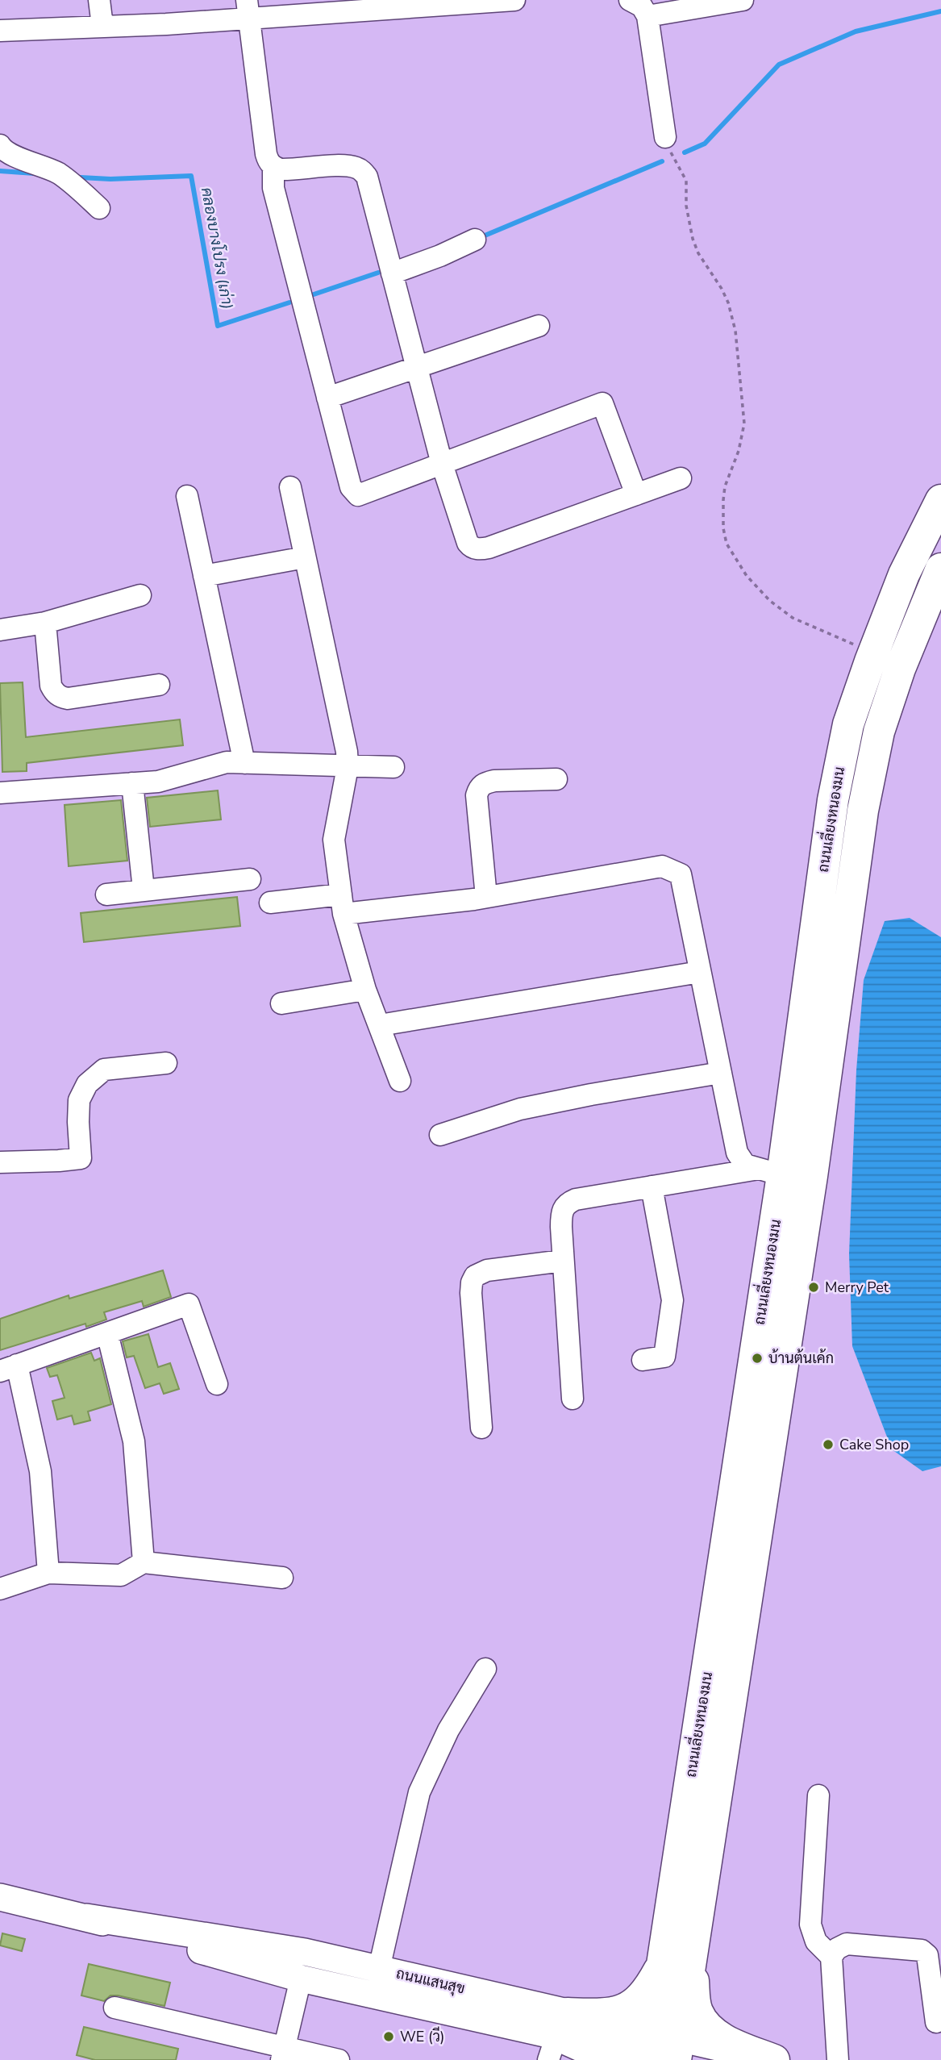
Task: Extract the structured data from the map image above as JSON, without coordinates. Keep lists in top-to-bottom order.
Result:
{
  "streets": {
    "highway": ["ถนนเลี่ยงหนองมน"],
    "main road": ["ถนนแสนสุข"]
  },
  "crossings": [
    ["ถนนเลี่ยงหนองมน", "ถนนแสนสุข"]
  ],
  "water": ["คลองบางโปรง (เก่า)"],
  "places": [
    "Merry Pet",
    "บ้านต้นเค้ก",
    "Cake Shop",
    "WE (วี)"
  ]
}
